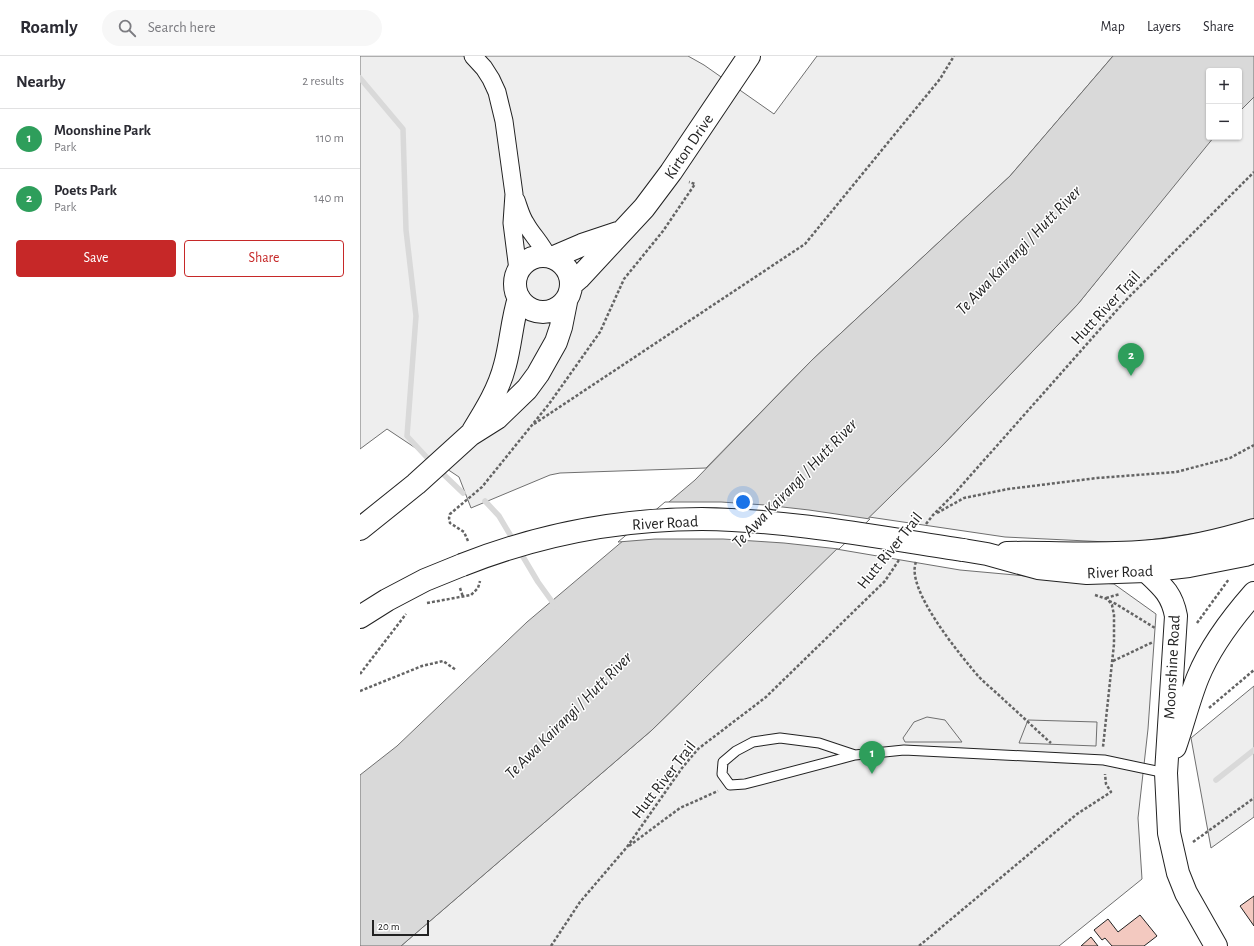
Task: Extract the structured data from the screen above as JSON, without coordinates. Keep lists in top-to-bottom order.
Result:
{
  "streets": {
    "main road": ["Kirton Drive", "River Road", "Moonshine Road"],
    "path": ["Hutt River Trail"]
  },
  "crossings": [
    ["River Road", "Moonshine Road"]
  ],
  "water": ["Te Awa Kairangi / Hutt River"],
  "scale_bar": "20 m",
  "page": {
    "header": "Roamly",
    "search": "Search here",
    "nav": ["Map", "Layers", "Share"],
    "heading": ["Nearby", "2 results"],
    "map_buttons": ["+", "−"],
    "list": [
      {
        "mark": "1",
        "name": "Moonshine Park",
        "note": "Park",
        "value": "110 m"
      },
      {
        "mark": "2",
        "name": "Poets Park",
        "note": "Park",
        "value": "140 m"
      }
    ],
    "buttons": ["Save", "Share"],
    "pins": ["2", "1"],
    "scale": "20 m"
  }
}
